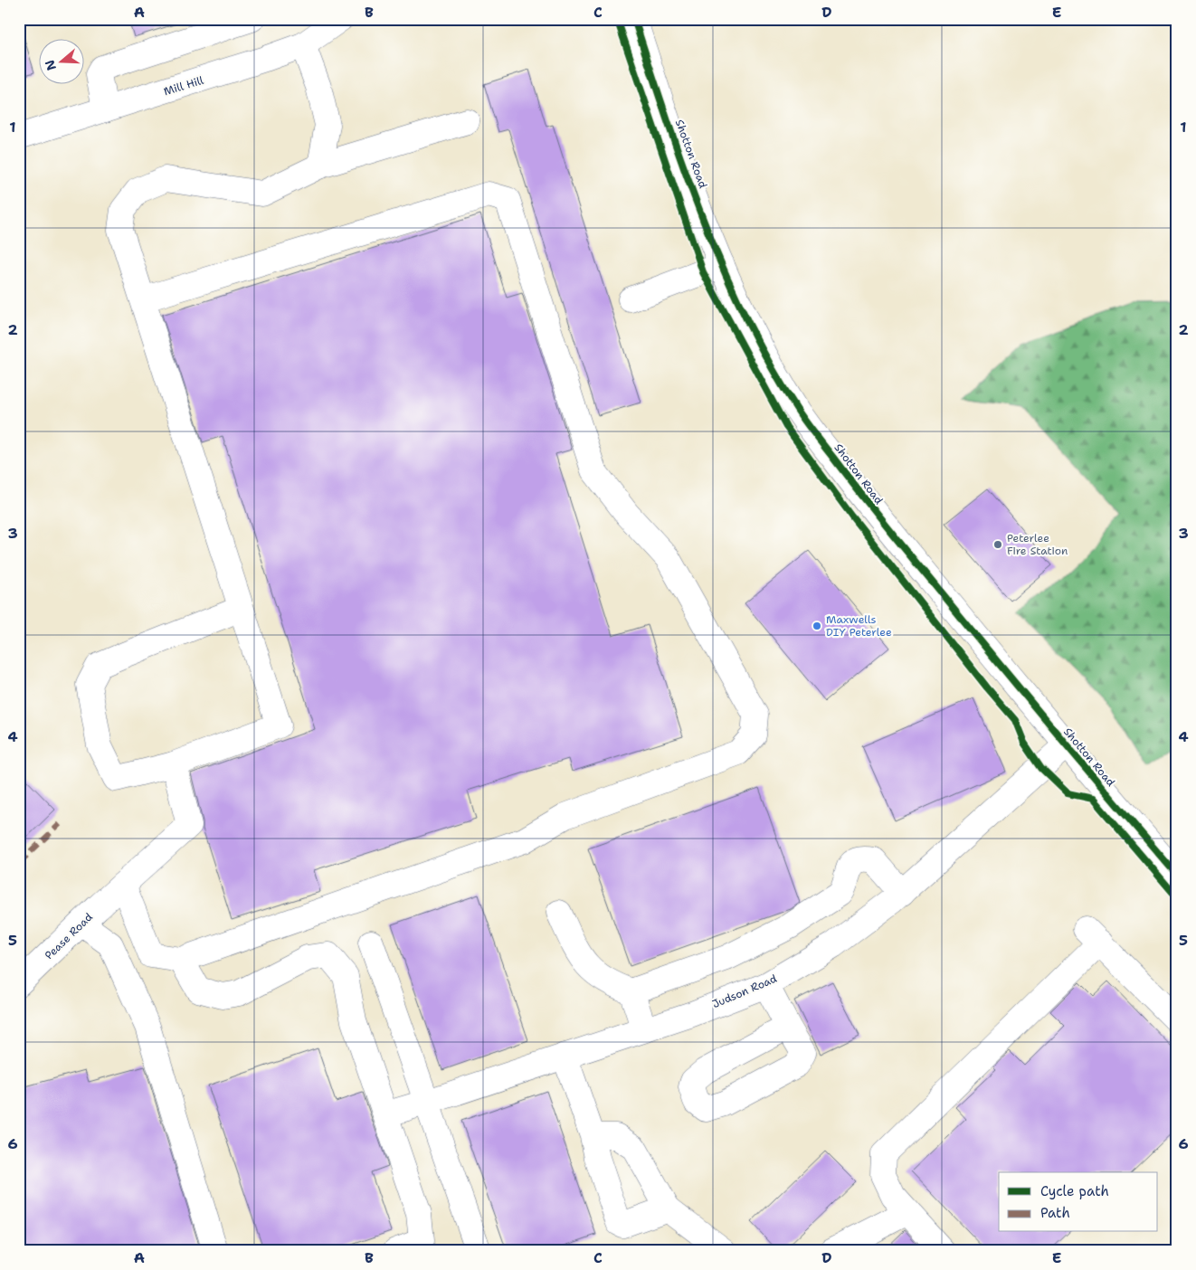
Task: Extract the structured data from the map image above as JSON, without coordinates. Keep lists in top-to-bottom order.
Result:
{
  "streets": {
    "street": [
      "Mill Hill",
      "Shotton Road",
      "Pease Road",
      "Judson Road"
    ]
  },
  "crossings": [
    ["Shotton Road", "Judson Road"]
  ],
  "places": ["Peterlee Fire Station", "Maxwells DIY Peterlee"],
  "legend": ["Cycle path", "Path"],
  "north": "left",
  "grid": {
    "columns": [
      "A",
      "B",
      "C",
      "D",
      "E"
    ],
    "rows": [
      "1",
      "2",
      "3",
      "4",
      "5",
      "6"
    ]
  }
}
